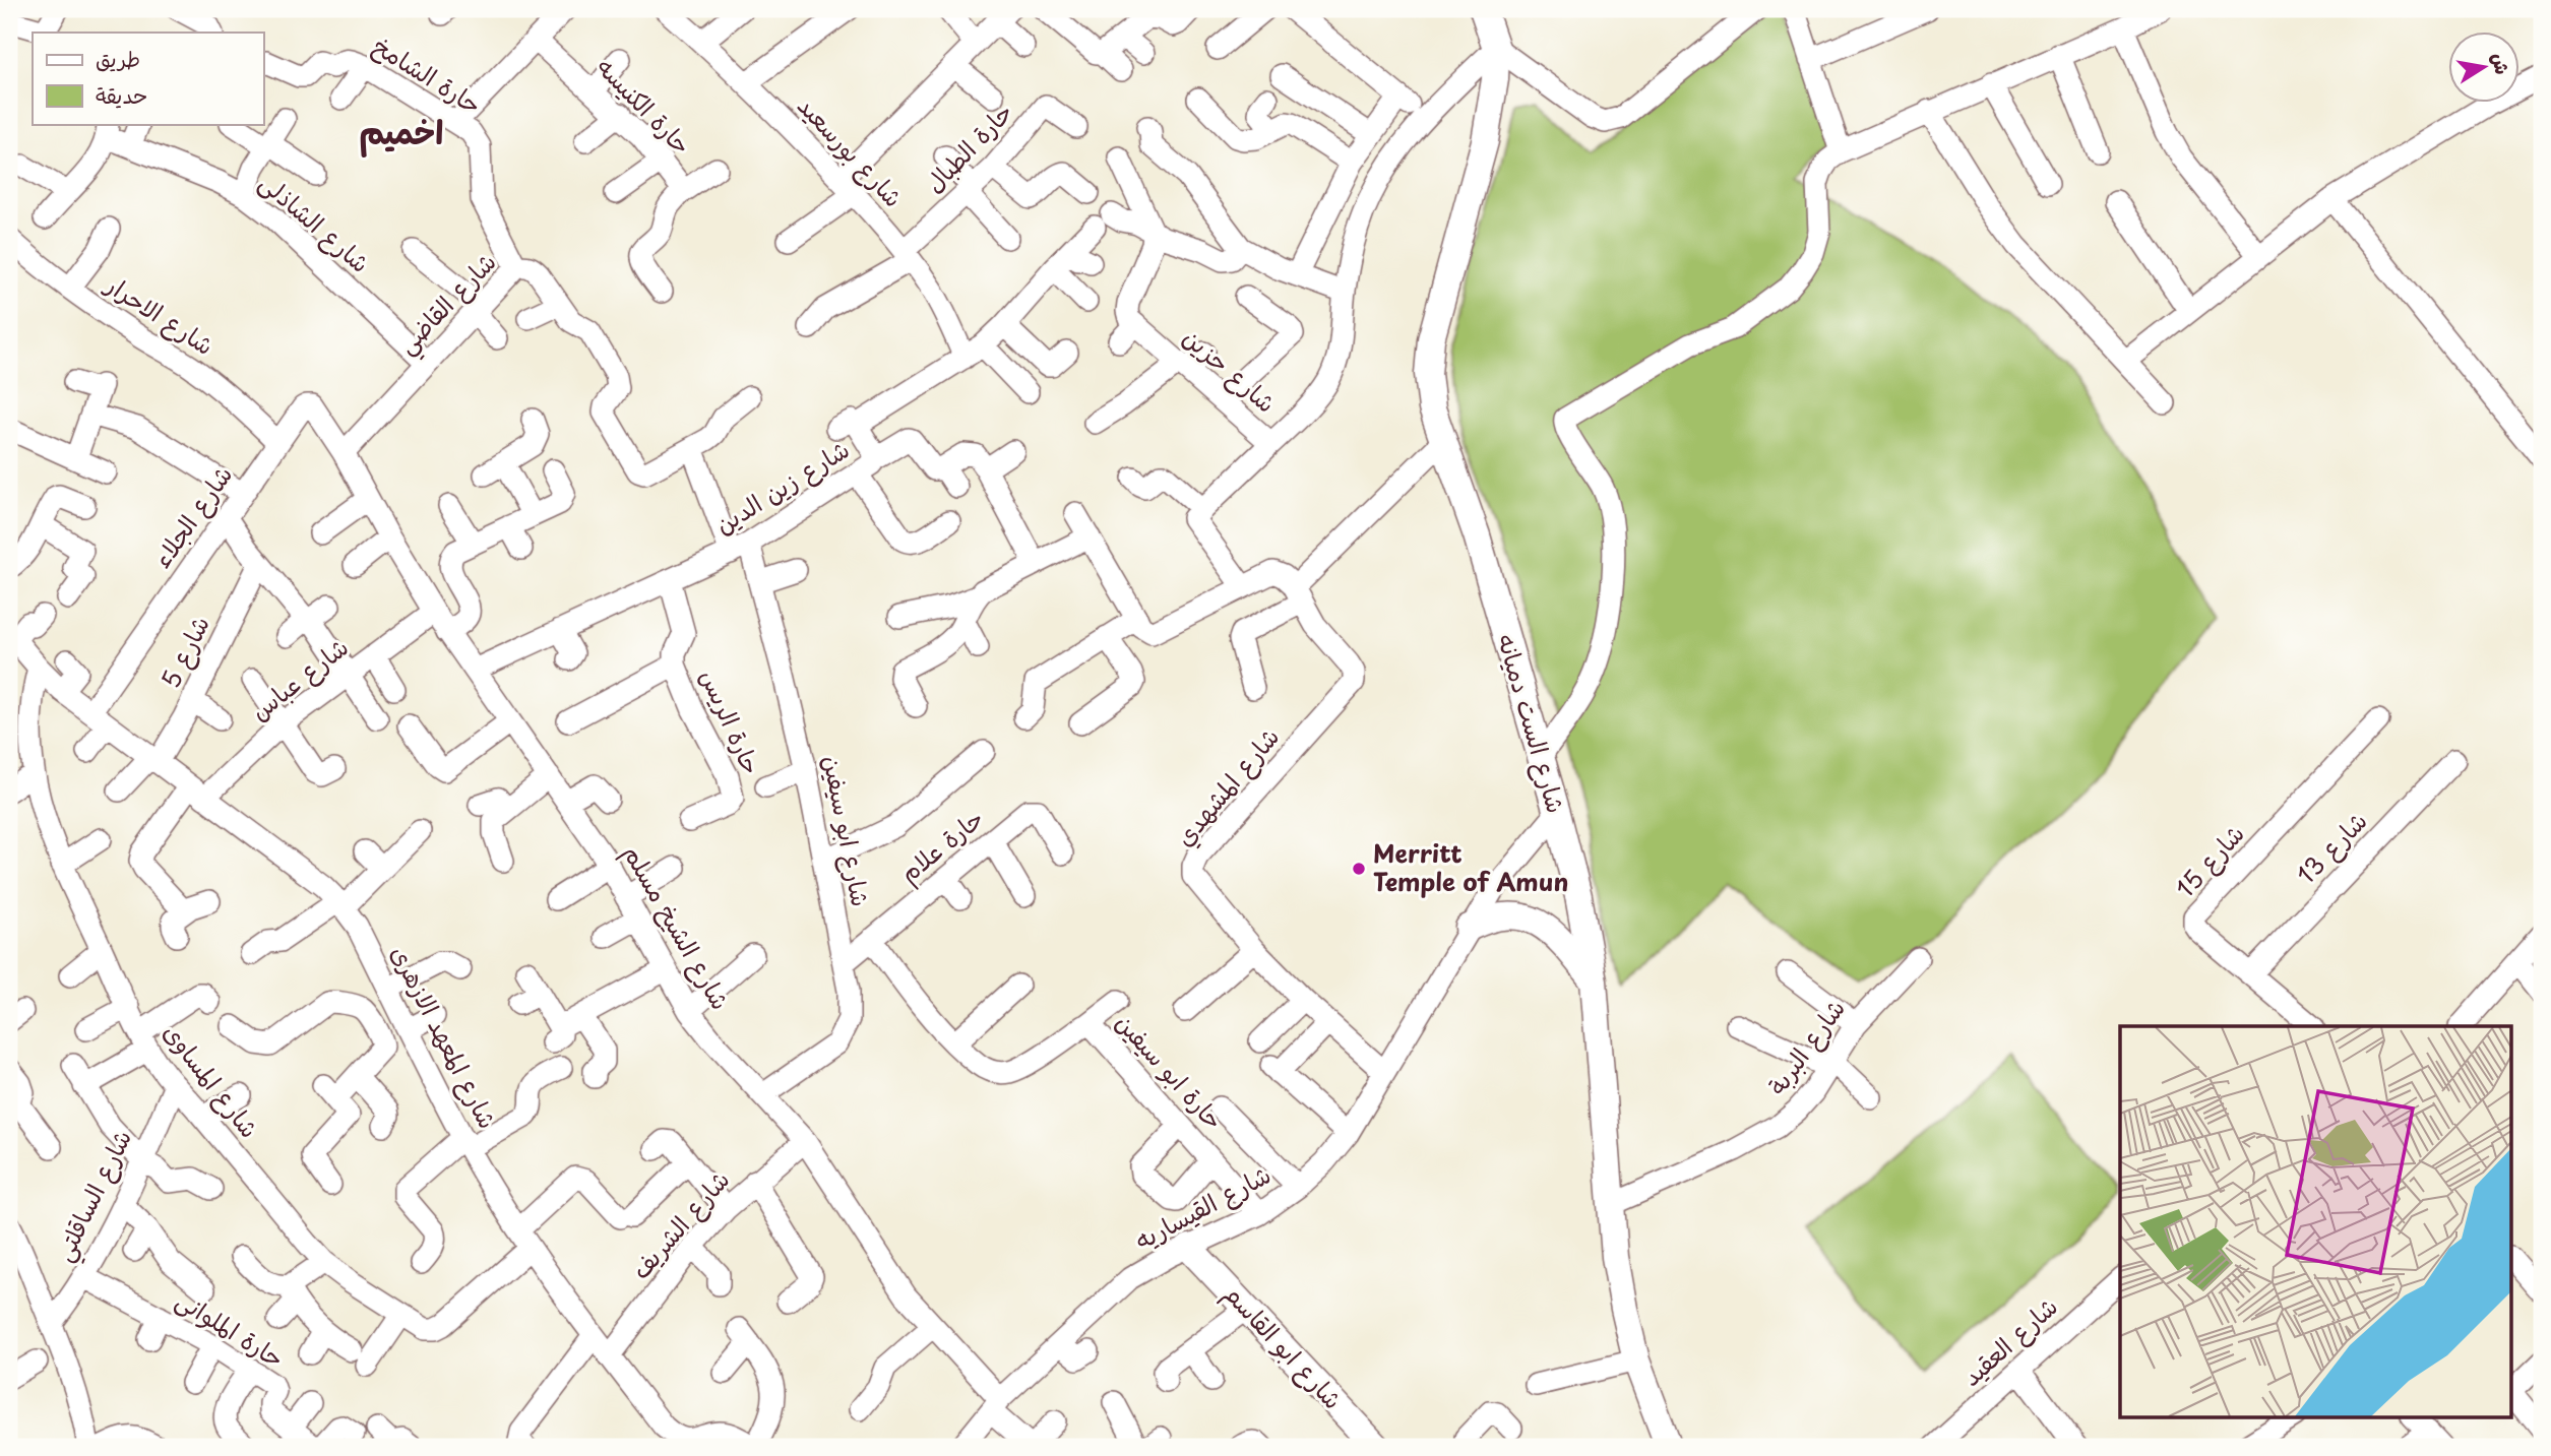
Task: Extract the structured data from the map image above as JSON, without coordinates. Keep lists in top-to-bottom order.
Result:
{
  "streets": {
    "street": [
      "حارة الشامخ",
      "حارة الكنيسه",
      "حارة الطبال",
      "شارع بورسعيد",
      "شارع الشاذلى",
      "شارع القاضي",
      "شارع الاحرار",
      "شارع حزين",
      "شارع زين الدين",
      "شارع الجلاء",
      "شارع 5",
      "شارع عباس",
      "حارة الريس",
      "شارع الست دميانه",
      "شارع المشهدي",
      "شارع ابو سيفين",
      "حارة علام",
      "شارع 13",
      "شارع 15",
      "شارع الشيخ مسلم",
      "شارع المعهد الازهرى",
      "شارع البربة",
      "حارة ابو سيفين",
      "شارع المساوى",
      "شارع الساقلتي",
      "شارع القيساريه",
      "شارع الشريف",
      "حارة الملوانى",
      "شارع العقيد",
      "شارع ابو القاسم"
    ]
  },
  "crossings": [
    ["حارة الشامخ", "شارع القاضي"],
    ["حارة الطبال", "شارع بورسعيد"],
    ["شارع بورسعيد", "شارع زين الدين"],
    ["شارع الشاذلى", "شارع القاضي"],
    ["شارع القاضي", "شارع الجلاء"],
    ["شارع القاضي", "شارع ابو سيفين"],
    ["شارع القاضي", "شارع الشيخ مسلم"],
    ["شارع الاحرار", "شارع الجلاء"],
    ["شارع زين الدين", "حارة الريس"],
    ["شارع زين الدين", "شارع ابو سيفين"],
    ["شارع زين الدين", "شارع الشيخ مسلم"],
    ["شارع الجلاء", "شارع الشيخ مسلم"],
    ["شارع الجلاء", "شارع المعهد الازهرى"],
    ["شارع 5", "شارع المعهد الازهرى"],
    ["شارع عباس", "شارع الشيخ مسلم"],
    ["شارع عباس", "شارع المعهد الازهرى"],
    ["شارع الست دميانه", "شارع البربة"],
    ["شارع الست دميانه", "شارع القيساريه"],
    ["شارع المشهدي", "شارع القيساريه"],
    ["شارع ابو سيفين", "حارة علام"],
    ["شارع ابو سيفين", "شارع الشيخ مسلم"],
    ["حارة علام", "حارة ابو سيفين"],
    ["شارع 13", "شارع 15"],
    ["شارع الشيخ مسلم", "شارع القيساريه"],
    ["شارع الشيخ مسلم", "شارع الشريف"],
    ["شارع المعهد الازهرى", "شارع المساوى"],
    ["شارع المعهد الازهرى", "شارع الشريف"],
    ["حارة ابو سيفين", "شارع القيساريه"],
    ["شارع المساوى", "شارع الساقلتي"],
    ["شارع الساقلتي", "حارة الملوانى"],
    ["شارع القيساريه", "شارع ابو القاسم"]
  ],
  "districts": ["اخميم"],
  "places": ["Merritt Temple of Amun"],
  "legend": ["طريق", "حديقة"],
  "north": "right"
}
